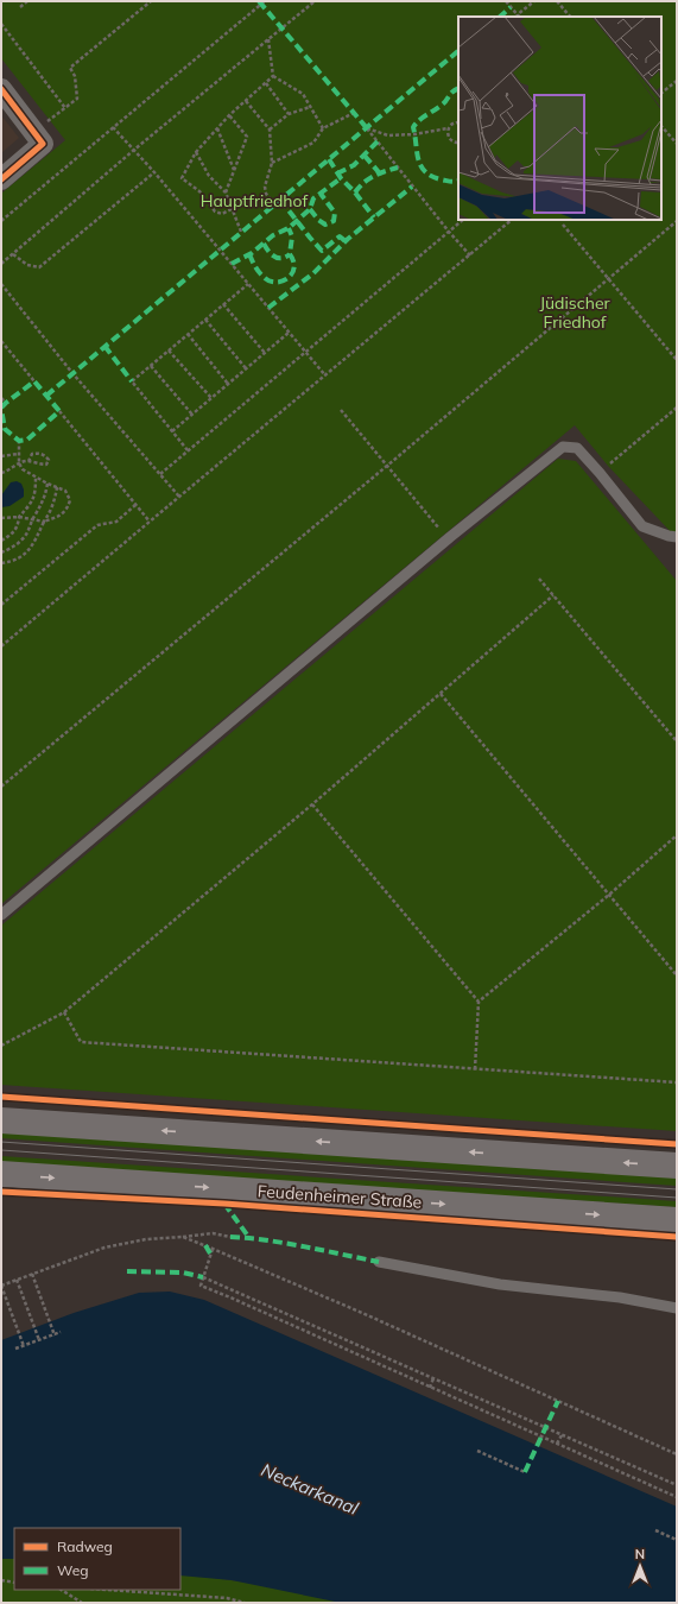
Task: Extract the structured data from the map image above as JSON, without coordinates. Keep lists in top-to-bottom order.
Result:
{
  "streets": {
    "main road": ["Feudenheimer Straße"]
  },
  "water": ["Neckarkanal"],
  "parks": ["Hauptfriedhof", "Jüdischer Friedhof"],
  "legend": ["Radweg", "Weg"],
  "north": "top"
}
